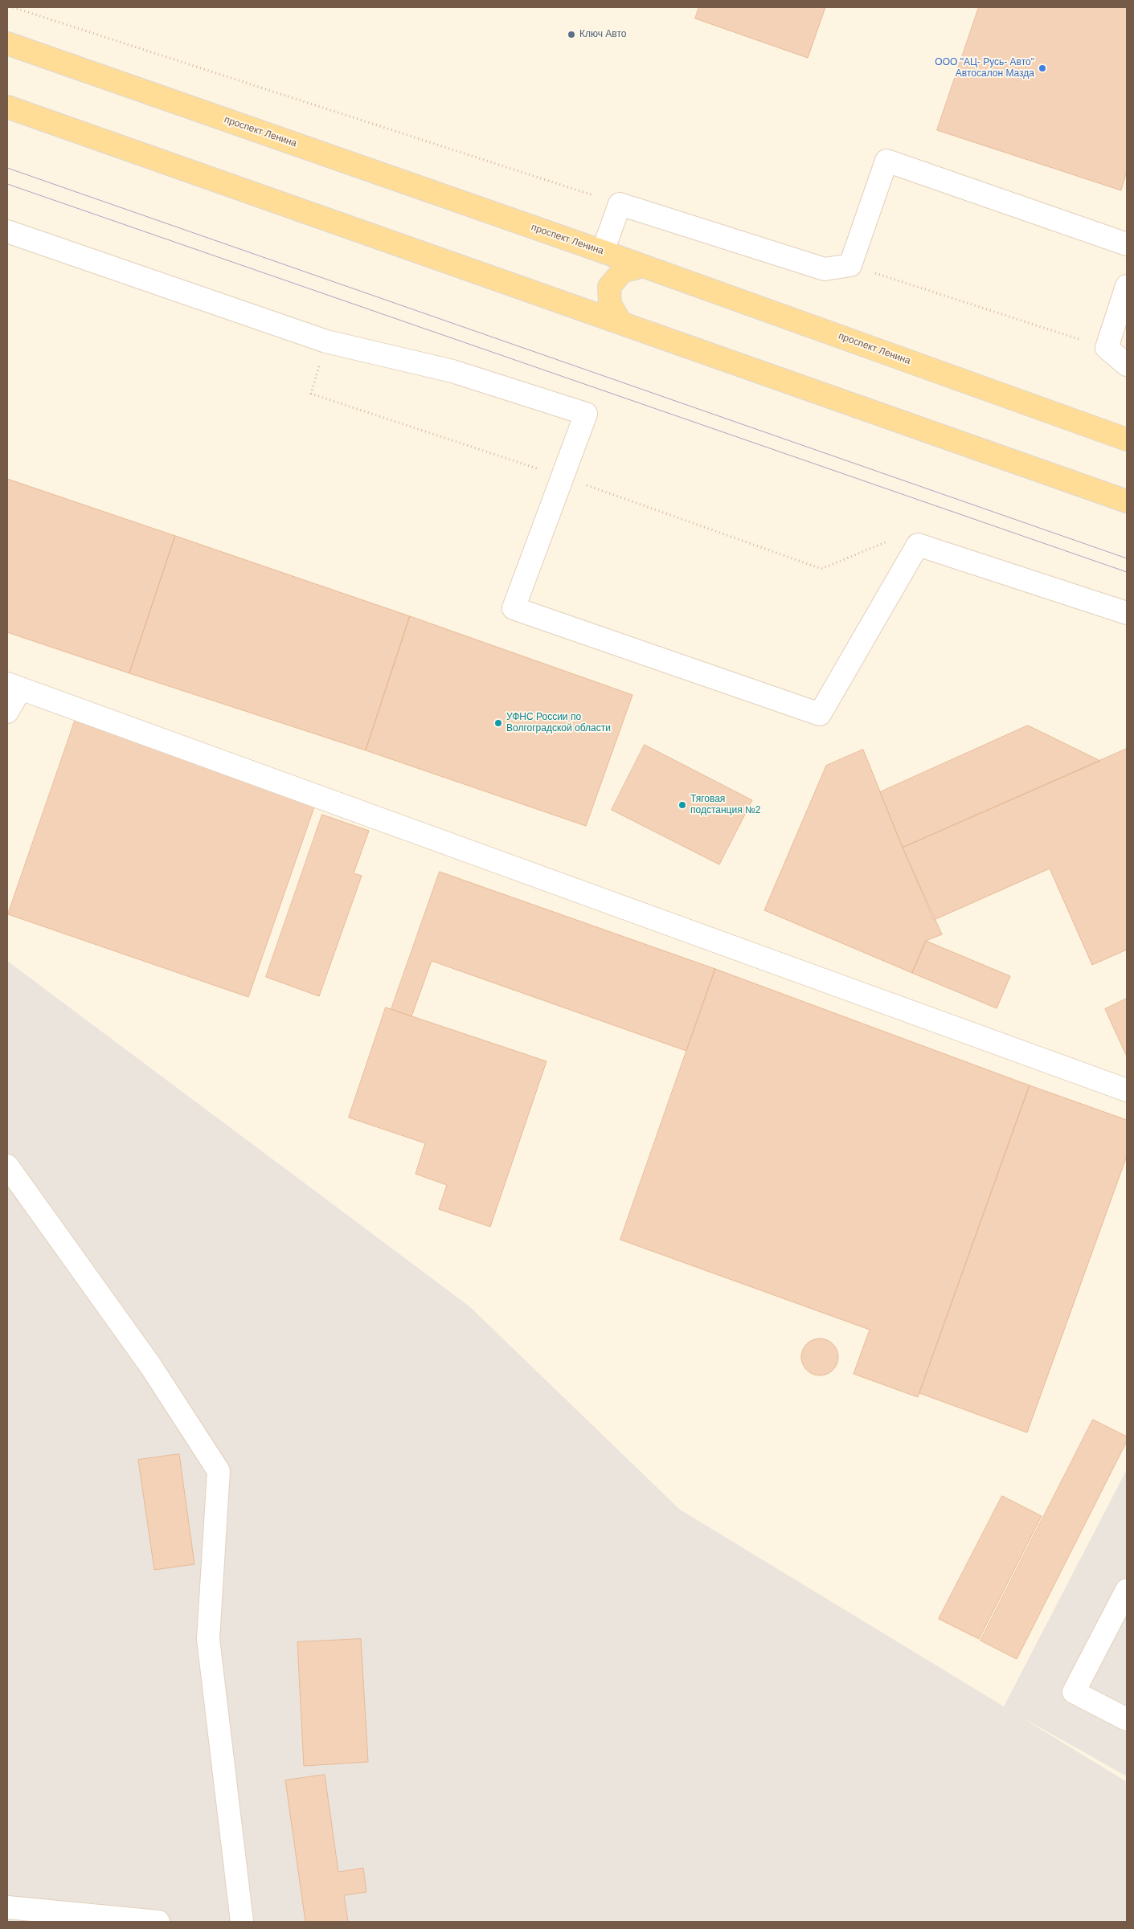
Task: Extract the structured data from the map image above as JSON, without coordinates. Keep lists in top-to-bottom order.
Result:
{
  "streets": {
    "main road": ["проспект Ленина"]
  },
  "places": [
    "Ключ Авто",
    "ООО \"АЦ- Русь- Авто\" Автосалон Мазда",
    "УФНС России по Волгоградской области",
    "Тяговая подстанция №2"
  ]
}
